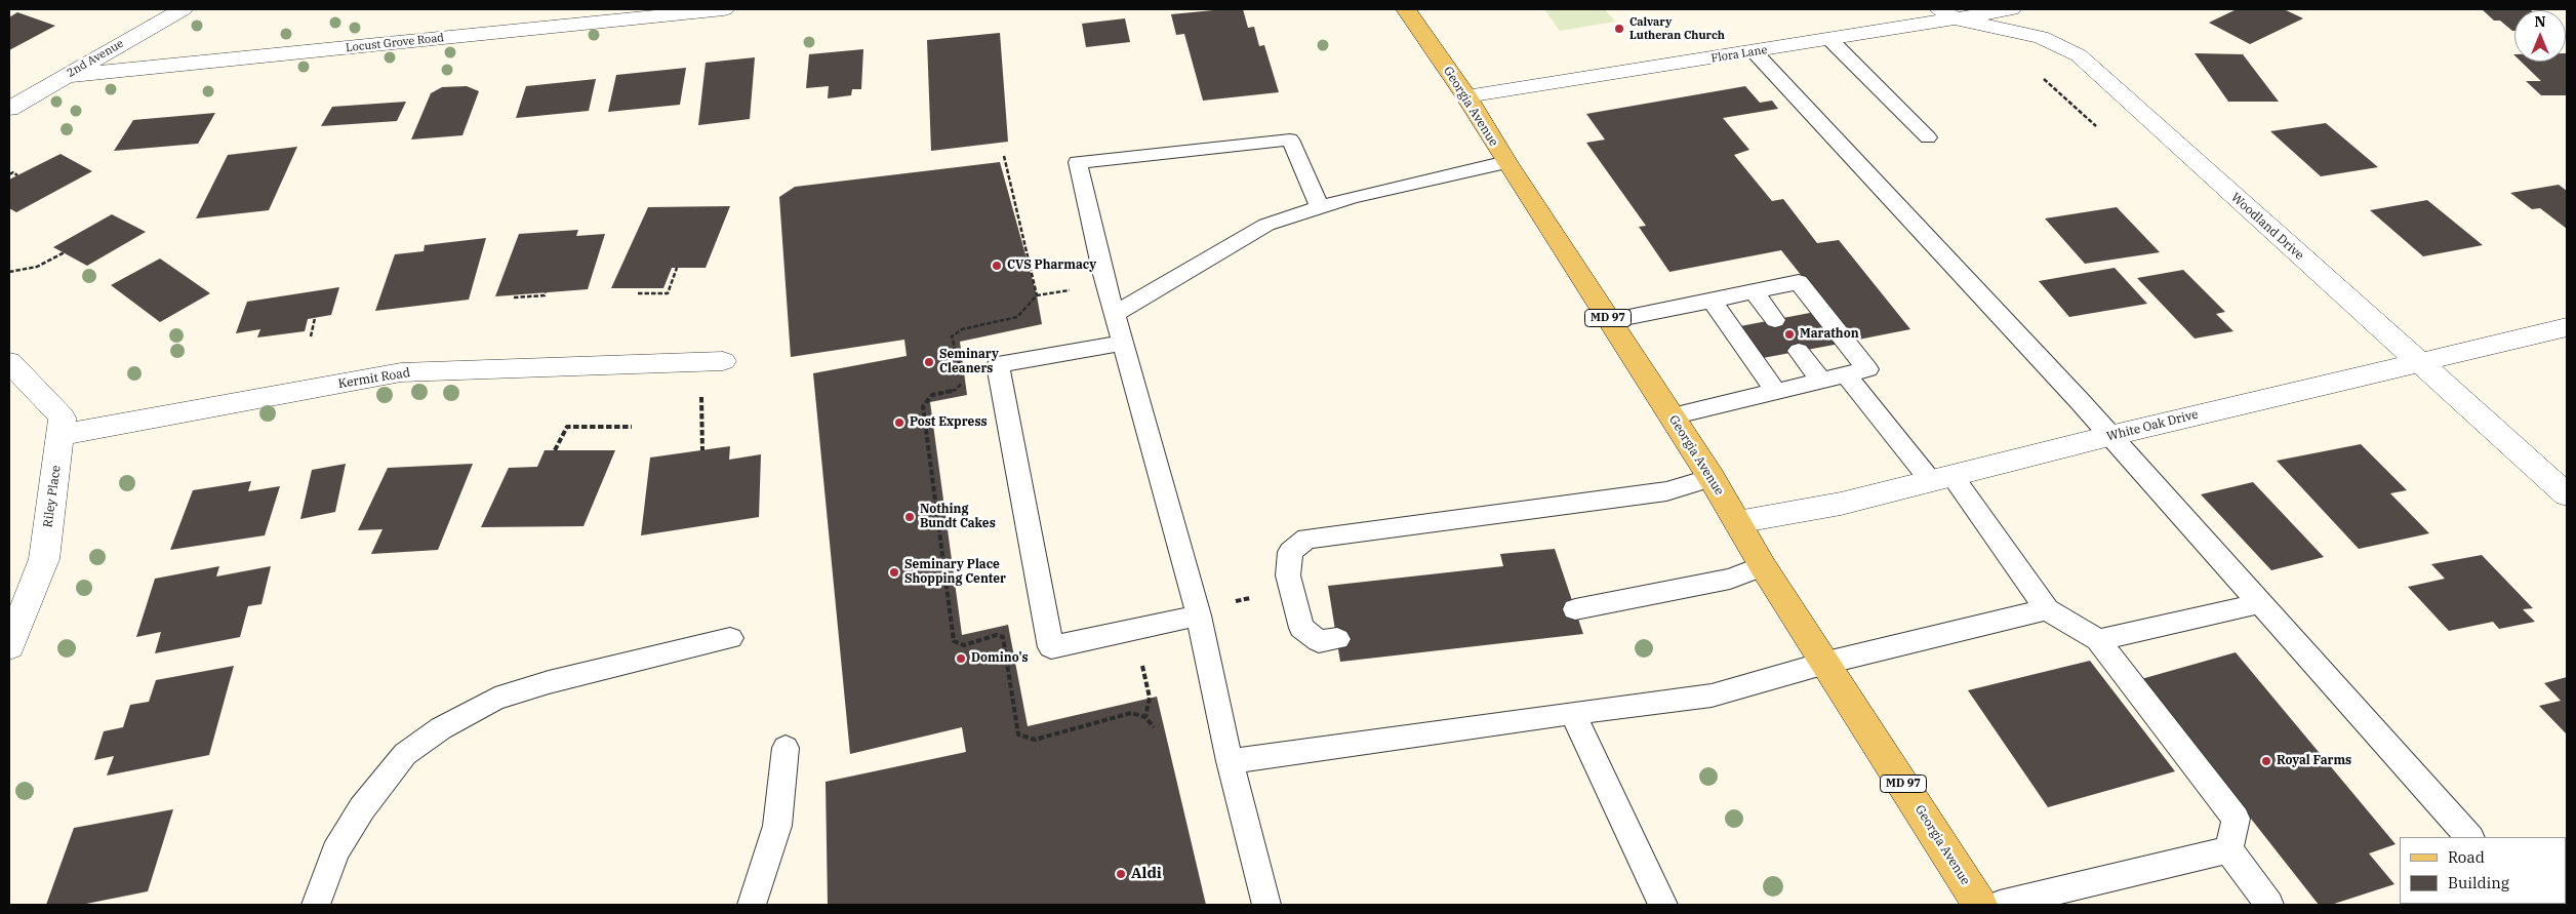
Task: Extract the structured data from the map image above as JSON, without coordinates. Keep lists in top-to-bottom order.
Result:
{
  "streets": {
    "main road": ["Georgia Avenue", "MD 97"],
    "street": [
      "Locust Grove Road",
      "Flora Lane",
      "2nd Avenue",
      "Woodland Drive",
      "Kermit Road",
      "White Oak Drive",
      "Riley Place"
    ]
  },
  "crossings": [
    ["Locust Grove Road", "2nd Avenue"],
    ["Flora Lane", "Georgia Avenue"],
    ["Flora Lane", "Woodland Drive"],
    ["Georgia Avenue", "White Oak Drive"],
    ["Woodland Drive", "White Oak Drive"],
    ["Kermit Road", "Riley Place"]
  ],
  "places": [
    "Calvary Lutheran Church",
    "CVS Pharmacy",
    "Marathon",
    "Seminary Cleaners",
    "Post Express",
    "Nothing Bundt Cakes",
    "Seminary Place Shopping Center",
    "Domino's",
    "Royal Farms",
    "Aldi"
  ],
  "legend": ["Road", "Building"],
  "north": "top"
}
